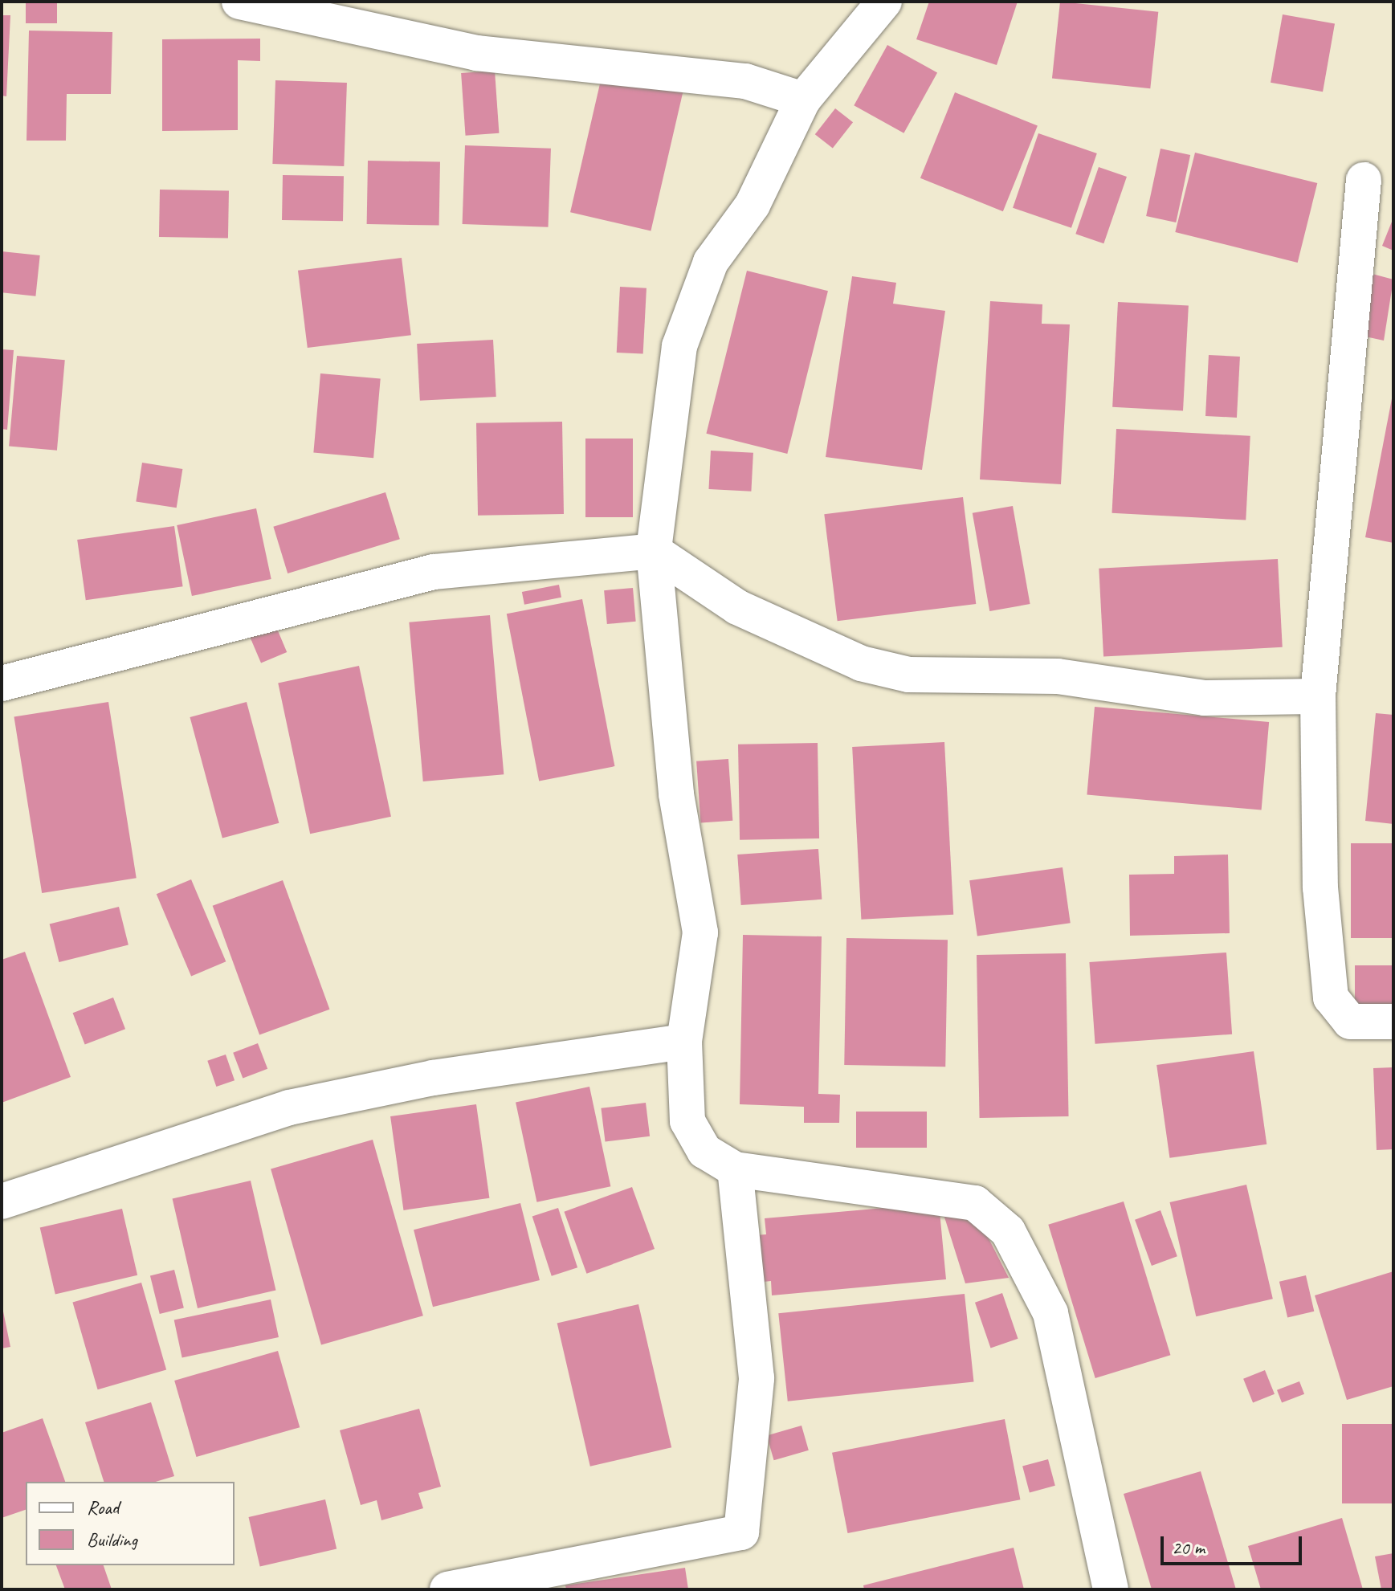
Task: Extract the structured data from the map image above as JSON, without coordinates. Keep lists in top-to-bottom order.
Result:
{
  "legend": ["Road", "Building"],
  "scale_bar": "20 m"
}
